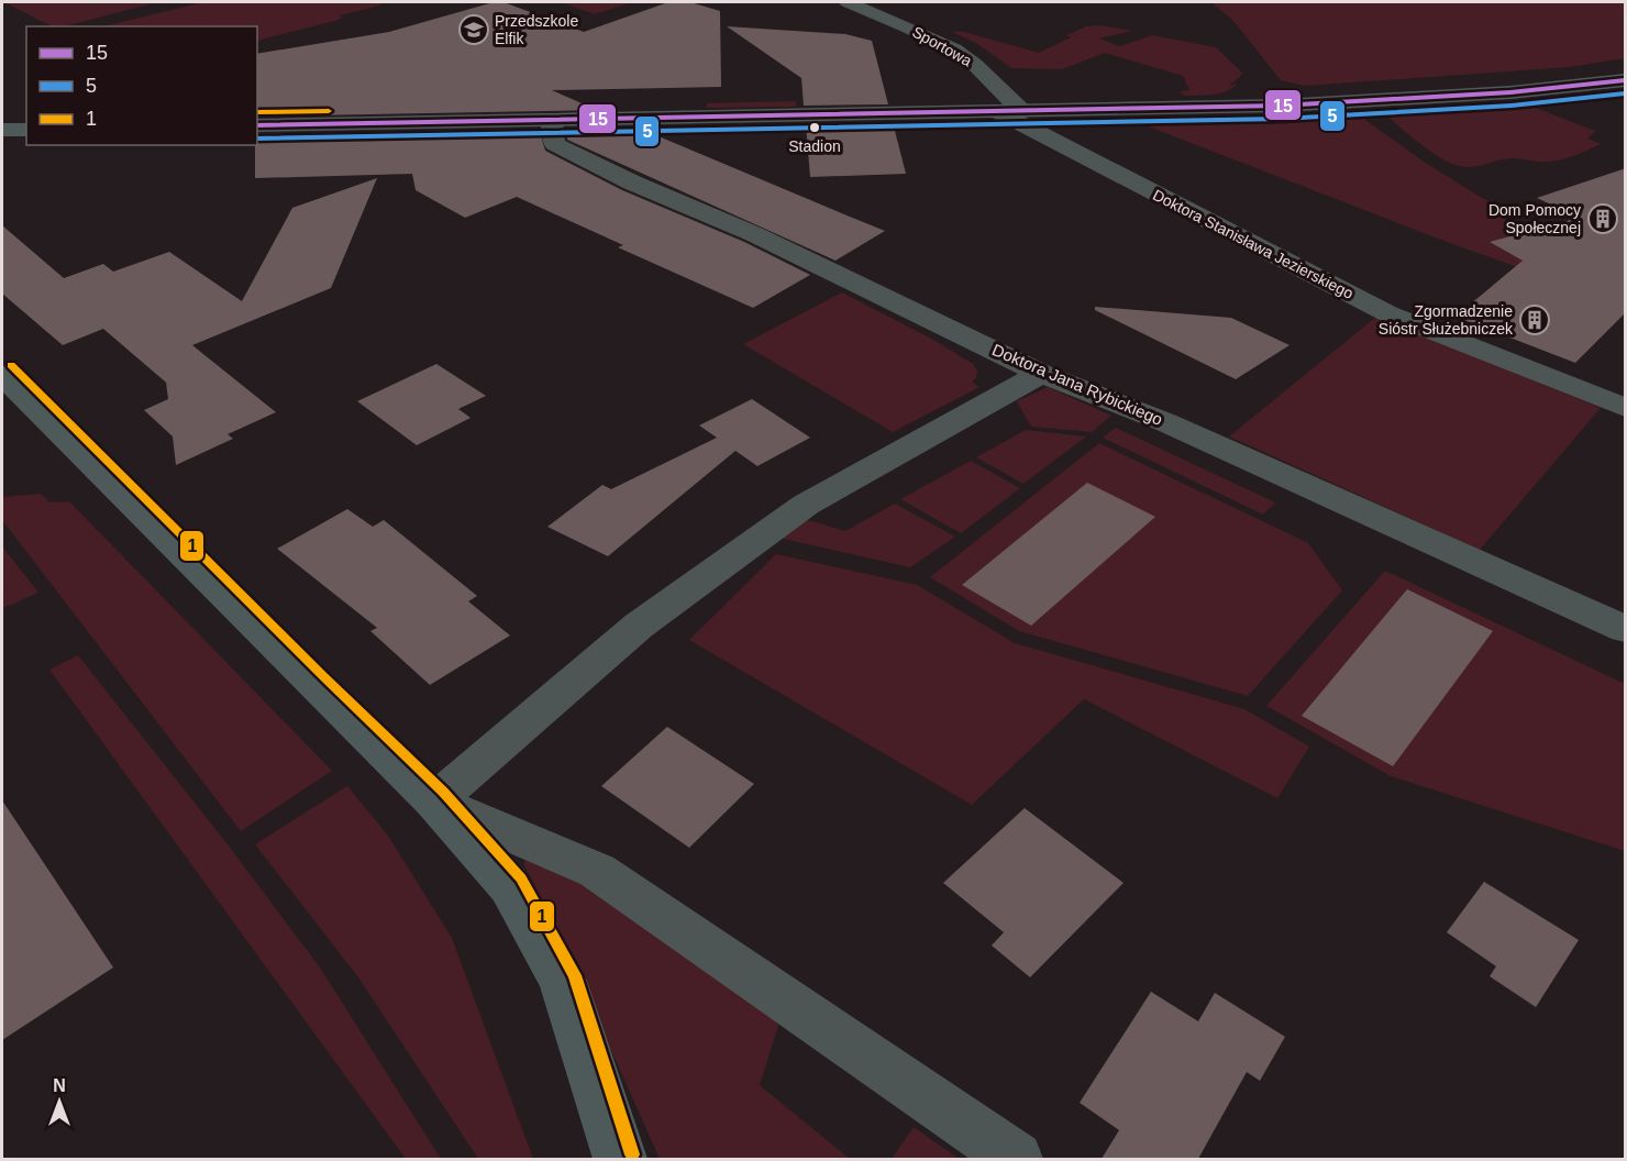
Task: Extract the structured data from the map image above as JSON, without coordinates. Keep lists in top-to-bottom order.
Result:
{
  "streets": {
    "street": ["Sportowa", "Doktora Stanisława Jezierskiego", "Doktora Jana Rybickiego"]
  },
  "crossings": [
    ["Sportowa", "Doktora Stanisława Jezierskiego"]
  ],
  "places": {
    "school or university": ["Przedszkole Elfik"],
    "other": ["Stadion"],
    "building": ["Dom Pomocy Społecznej", "Zgormadzenie Sióstr Służebniczek"]
  },
  "lines": ["transit line 15", "transit line 5", "transit line 1"],
  "legend": ["15", "5", "1"],
  "north": "top"
}
